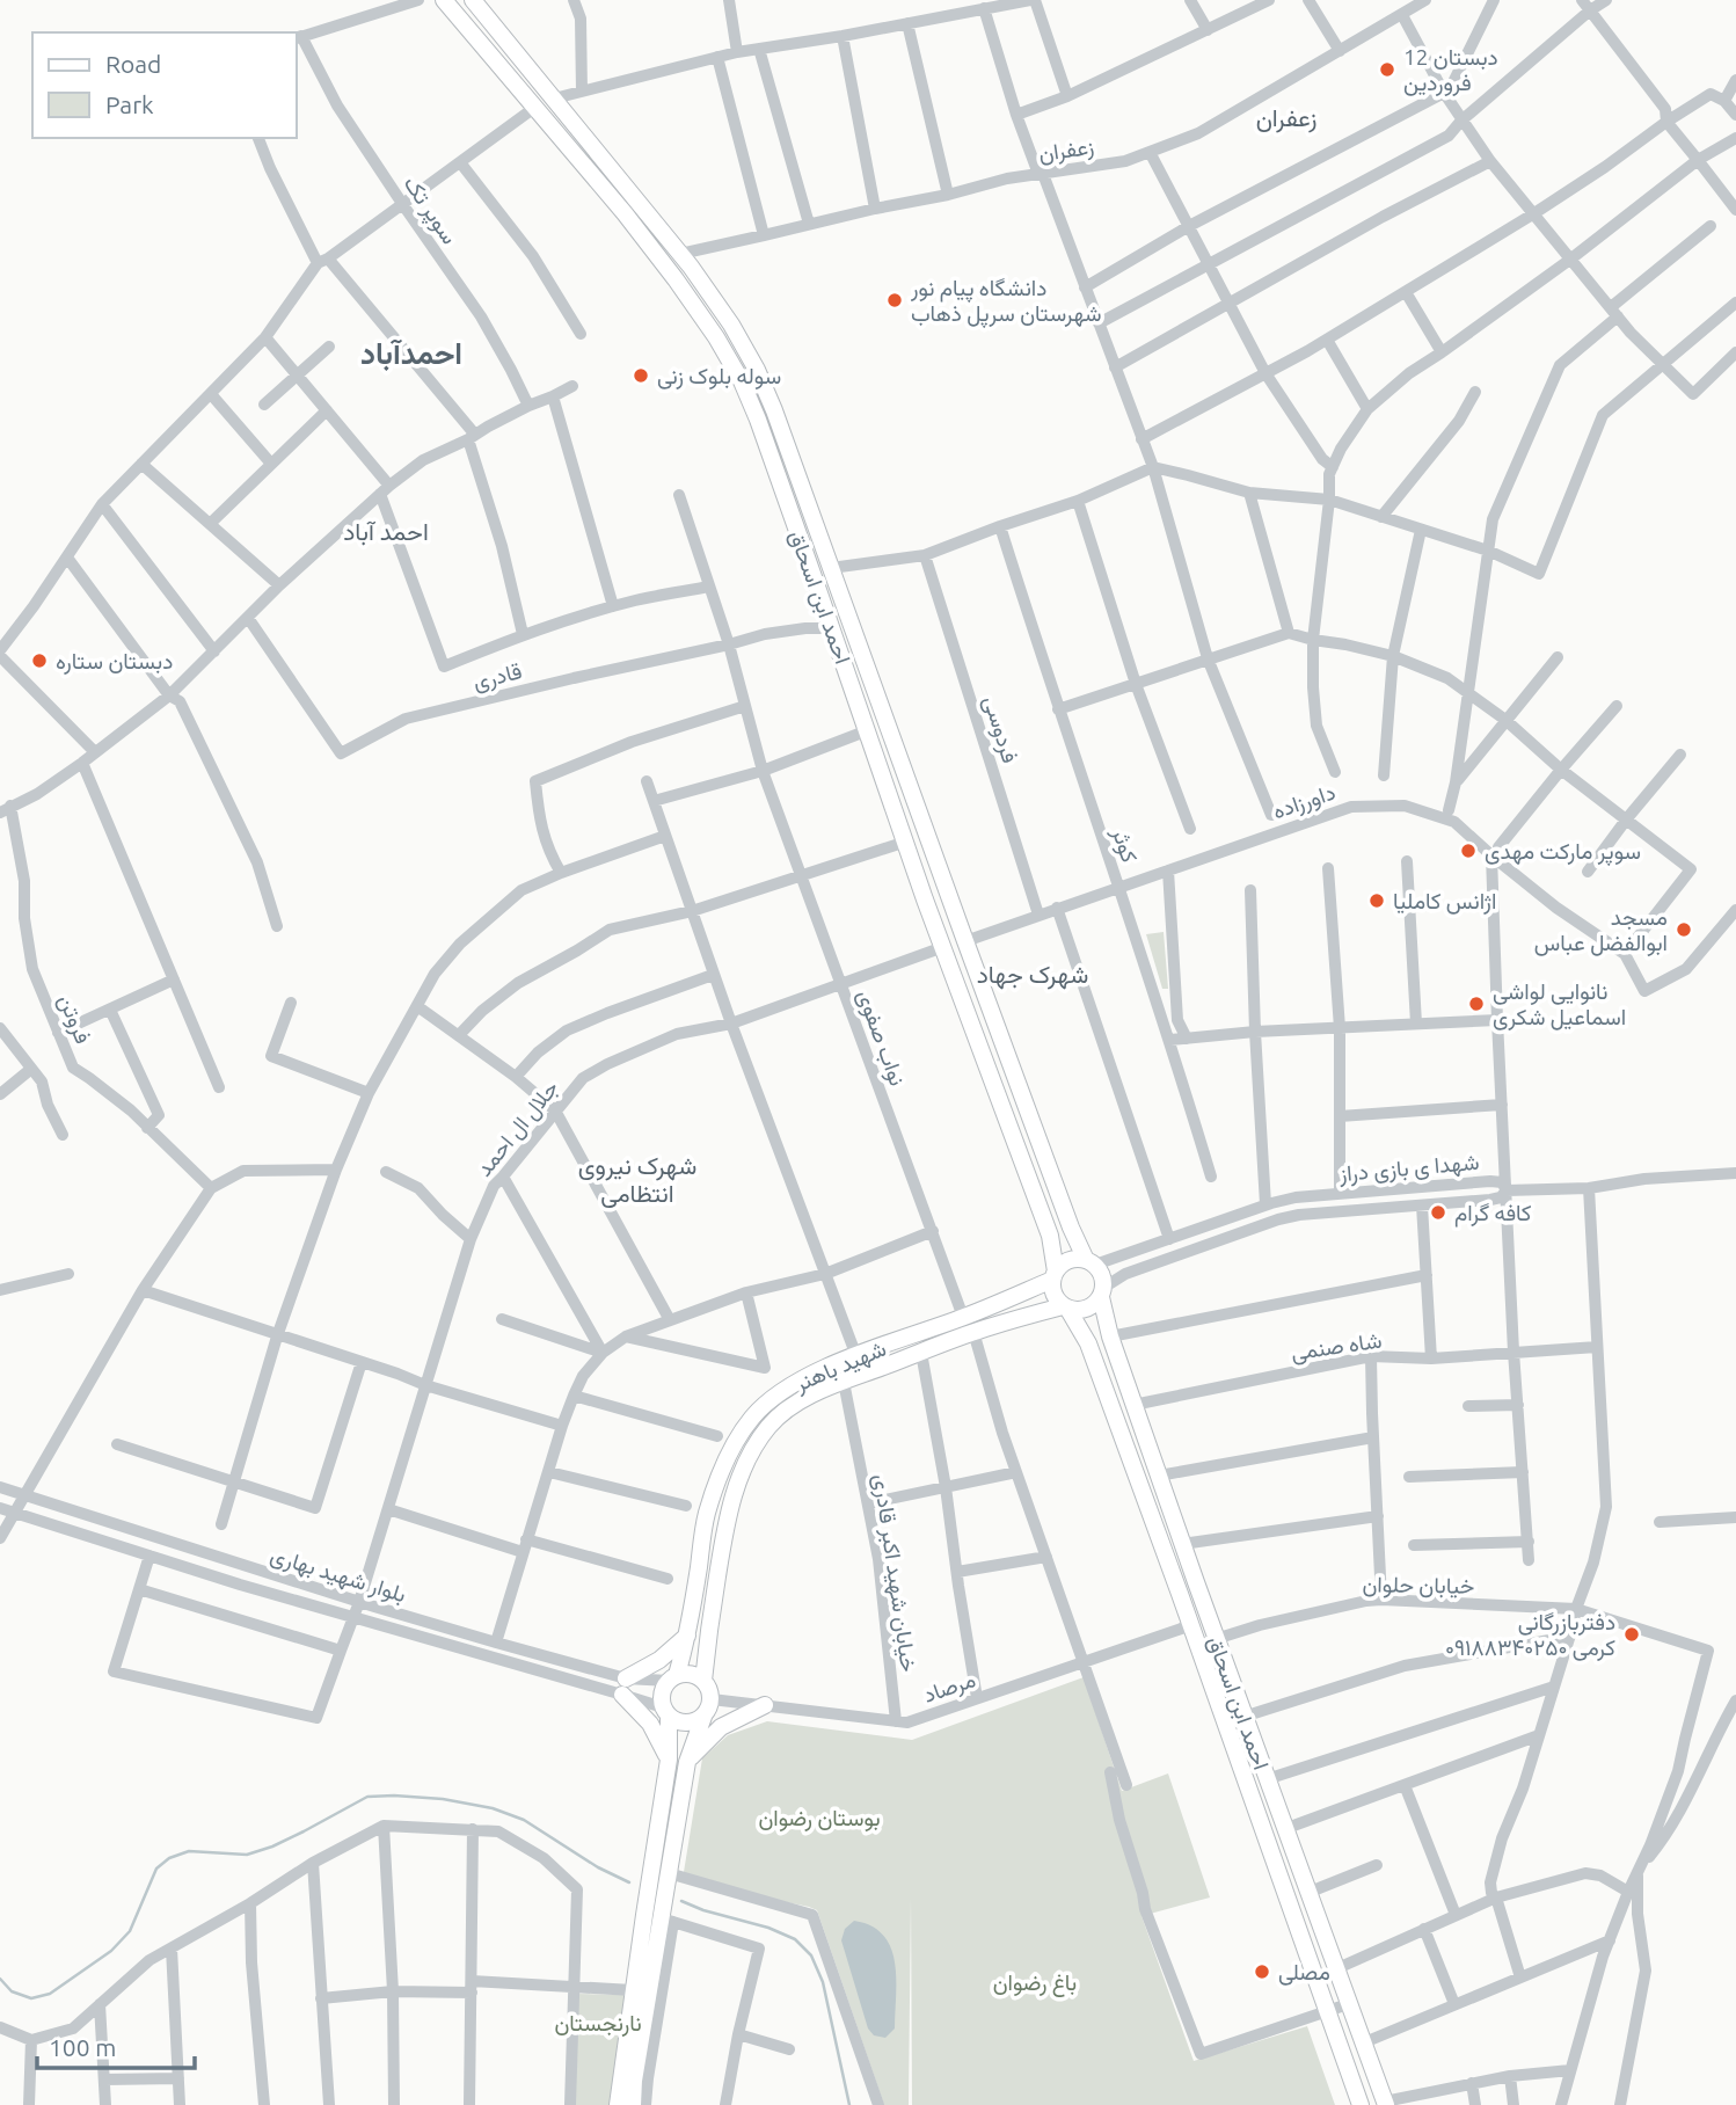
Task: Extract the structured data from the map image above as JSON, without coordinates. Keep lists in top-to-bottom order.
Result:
{
  "streets": {
    "main road": ["احمد ابن اسحاق", "شهید باهنر"],
    "street": [
      "زعفران",
      "سوپر تک",
      "قادری",
      "فردوسی",
      "داورزاده",
      "کوثر",
      "فروتن",
      "نواب صفوی",
      "جلال ال احمد",
      "شهدا ی بازی دراز",
      "شاه صنمی",
      "خیابان شهید اکبر قادری",
      "بلوار شهید بهاری",
      "خیابان حلوان",
      "مرصاد"
    ]
  },
  "crossings": [
    ["زعفران", "احمد ابن اسحاق"],
    ["احمد ابن اسحاق", "قادری"],
    ["احمد ابن اسحاق", "داورزاده"],
    ["احمد ابن اسحاق", "جلال ال احمد"],
    ["احمد ابن اسحاق", "شهدا ی بازی دراز"],
    ["احمد ابن اسحاق", "شاه صنمی"],
    ["احمد ابن اسحاق", "شهید باهنر"],
    ["احمد ابن اسحاق", "خیابان حلوان"],
    ["احمد ابن اسحاق", "مرصاد"],
    ["قادری", "نواب صفوی"],
    ["فردوسی", "داورزاده"],
    ["داورزاده", "کوثر"],
    ["نواب صفوی", "جلال ال احمد"],
    ["نواب صفوی", "شهید باهنر"],
    ["جلال ال احمد", "بلوار شهید بهاری"],
    ["شهدا ی بازی دراز", "شهید باهنر"],
    ["شهید باهنر", "خیابان شهید اکبر قادری"],
    ["شهید باهنر", "بلوار شهید بهاری"],
    ["شهید باهنر", "مرصاد"],
    ["خیابان شهید اکبر قادری", "مرصاد"],
    ["بلوار شهید بهاری", "مرصاد"]
  ],
  "districts": [
    "زعفران",
    "احمدآباد",
    "احمد آباد",
    "شهرک جهاد",
    "شهرک نیروی انتظامی"
  ],
  "parks": ["بوستان رضوان", "باغ رضوان", "نارنجستان"],
  "places": [
    "دبستان 12 فروردین",
    "دانشگاه پیام نور شهرستان سرپل ذهاب",
    "سوله بلوک زنی",
    "دبستان ستاره",
    "سوپر مارکت مهدی",
    "اژانس کاملیا",
    "مسجد ابوالفضل عباس",
    "نانوایی لواشی اسماعیل شکری",
    "کافه گرام",
    "دفتربازرگانی کرمی ۰۹۱۸۸۳۴۰۲۵۰",
    "مصلی"
  ],
  "legend": ["Road", "Park"],
  "scale_bar": "100 m"
}
